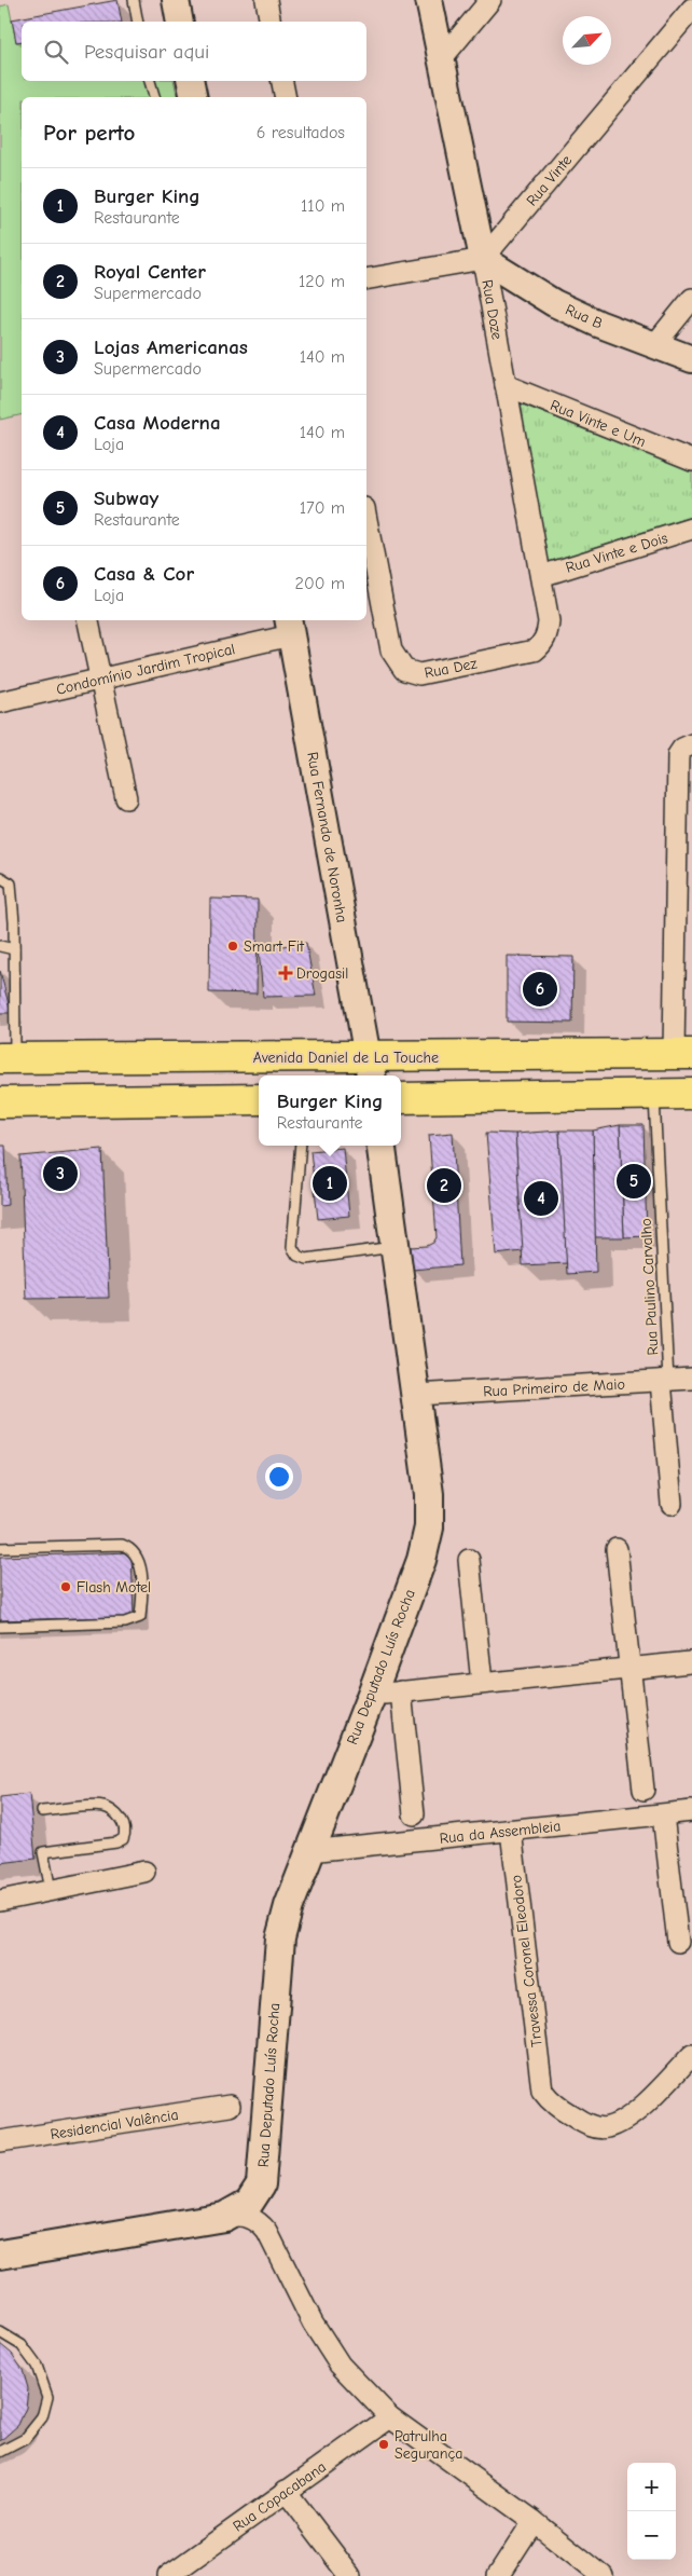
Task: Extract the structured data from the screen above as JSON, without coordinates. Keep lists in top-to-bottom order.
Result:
{
  "streets": {
    "main road": ["Avenida Daniel de La Touche", "Rua Deputado Luís Rocha"],
    "street": [
      "Rua Vinte",
      "Rua Doze",
      "Rua B",
      "Rua Vinte e Um",
      "Rua Vinte e Dois",
      "Rua Dez",
      "Condomínio Jardim Tropical",
      "Rua Fernando de Noronha",
      "Rua Primeiro de Maio",
      "Rua da Assembleia",
      "Travessa Coronel Eleodoro",
      "Residencial Valência",
      "Rua Copacabana"
    ],
    "lane": ["Rua Paulino Carvalho"]
  },
  "crossings": [
    ["Rua Vinte", "Rua Doze"],
    ["Rua Vinte", "Rua B"],
    ["Rua Doze", "Rua B"],
    ["Rua Doze", "Rua Vinte e Um"],
    ["Rua Doze", "Rua Vinte e Dois"],
    ["Rua Doze", "Rua Dez"],
    ["Condomínio Jardim Tropical", "Rua Fernando de Noronha"],
    ["Rua Fernando de Noronha", "Avenida Daniel de La Touche"],
    ["Rua Paulino Carvalho", "Rua Primeiro de Maio"],
    ["Rua Primeiro de Maio", "Rua Deputado Luís Rocha"],
    ["Rua Deputado Luís Rocha", "Rua da Assembleia"],
    ["Rua Deputado Luís Rocha", "Rua Copacabana"],
    ["Rua da Assembleia", "Travessa Coronel Eleodoro"]
  ],
  "places": {
    "other": ["Smart Fit", "Flash Motel", "Patrulha Segurança"],
    "health": ["Drogasil"]
  },
  "north": "top right",
  "page": {
    "search": "Pesquisar aqui",
    "heading": ["Por perto", "6 resultados"],
    "list": [
      {
        "mark": "1",
        "name": "Burger King",
        "note": "Restaurante",
        "value": "110 m"
      },
      {
        "mark": "2",
        "name": "Royal Center",
        "note": "Supermercado",
        "value": "120 m"
      },
      {
        "mark": "3",
        "name": "Lojas Americanas",
        "note": "Supermercado",
        "value": "140 m"
      },
      {
        "mark": "4",
        "name": "Casa Moderna",
        "note": "Loja",
        "value": "140 m"
      },
      {
        "mark": "5",
        "name": "Subway",
        "note": "Restaurante",
        "value": "170 m"
      },
      {
        "mark": "6",
        "name": "Casa & Cor",
        "note": "Loja",
        "value": "200 m"
      }
    ],
    "pins": [
      "6",
      "3",
      "5",
      "1",
      "2",
      "4"
    ],
    "popup": ["Burger King", "Restaurante"],
    "map_buttons": ["+", "−"]
  }
}
